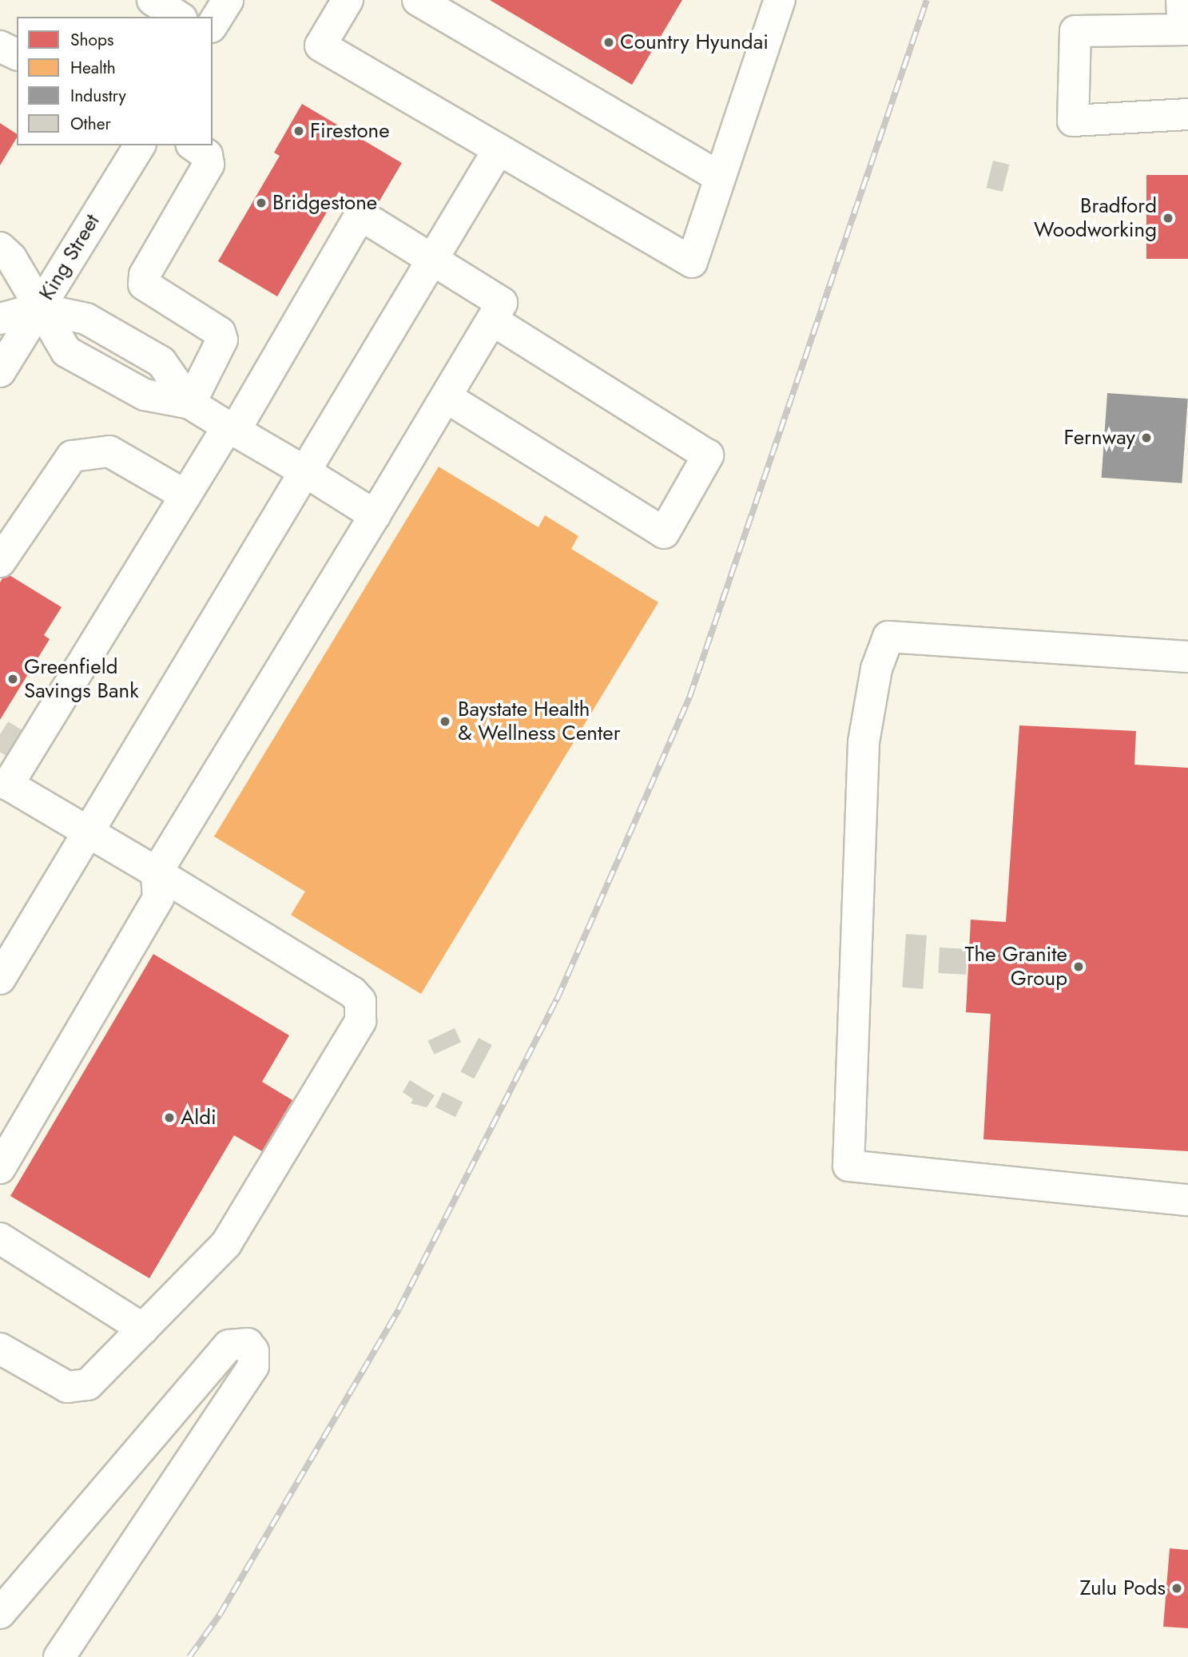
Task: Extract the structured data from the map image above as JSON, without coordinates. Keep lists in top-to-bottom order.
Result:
{
  "streets": {
    "main road": ["King Street"]
  },
  "places": [
    "Country Hyundai",
    "Firestone",
    "Bridgestone",
    "Bradford Woodworking",
    "Fernway",
    "Greenfield Savings Bank",
    "Baystate Health & Wellness Center",
    "The Granite Group",
    "Aldi",
    "Zulu Pods"
  ],
  "legend": [
    "Shops",
    "Health",
    "Industry",
    "Other"
  ]
}
